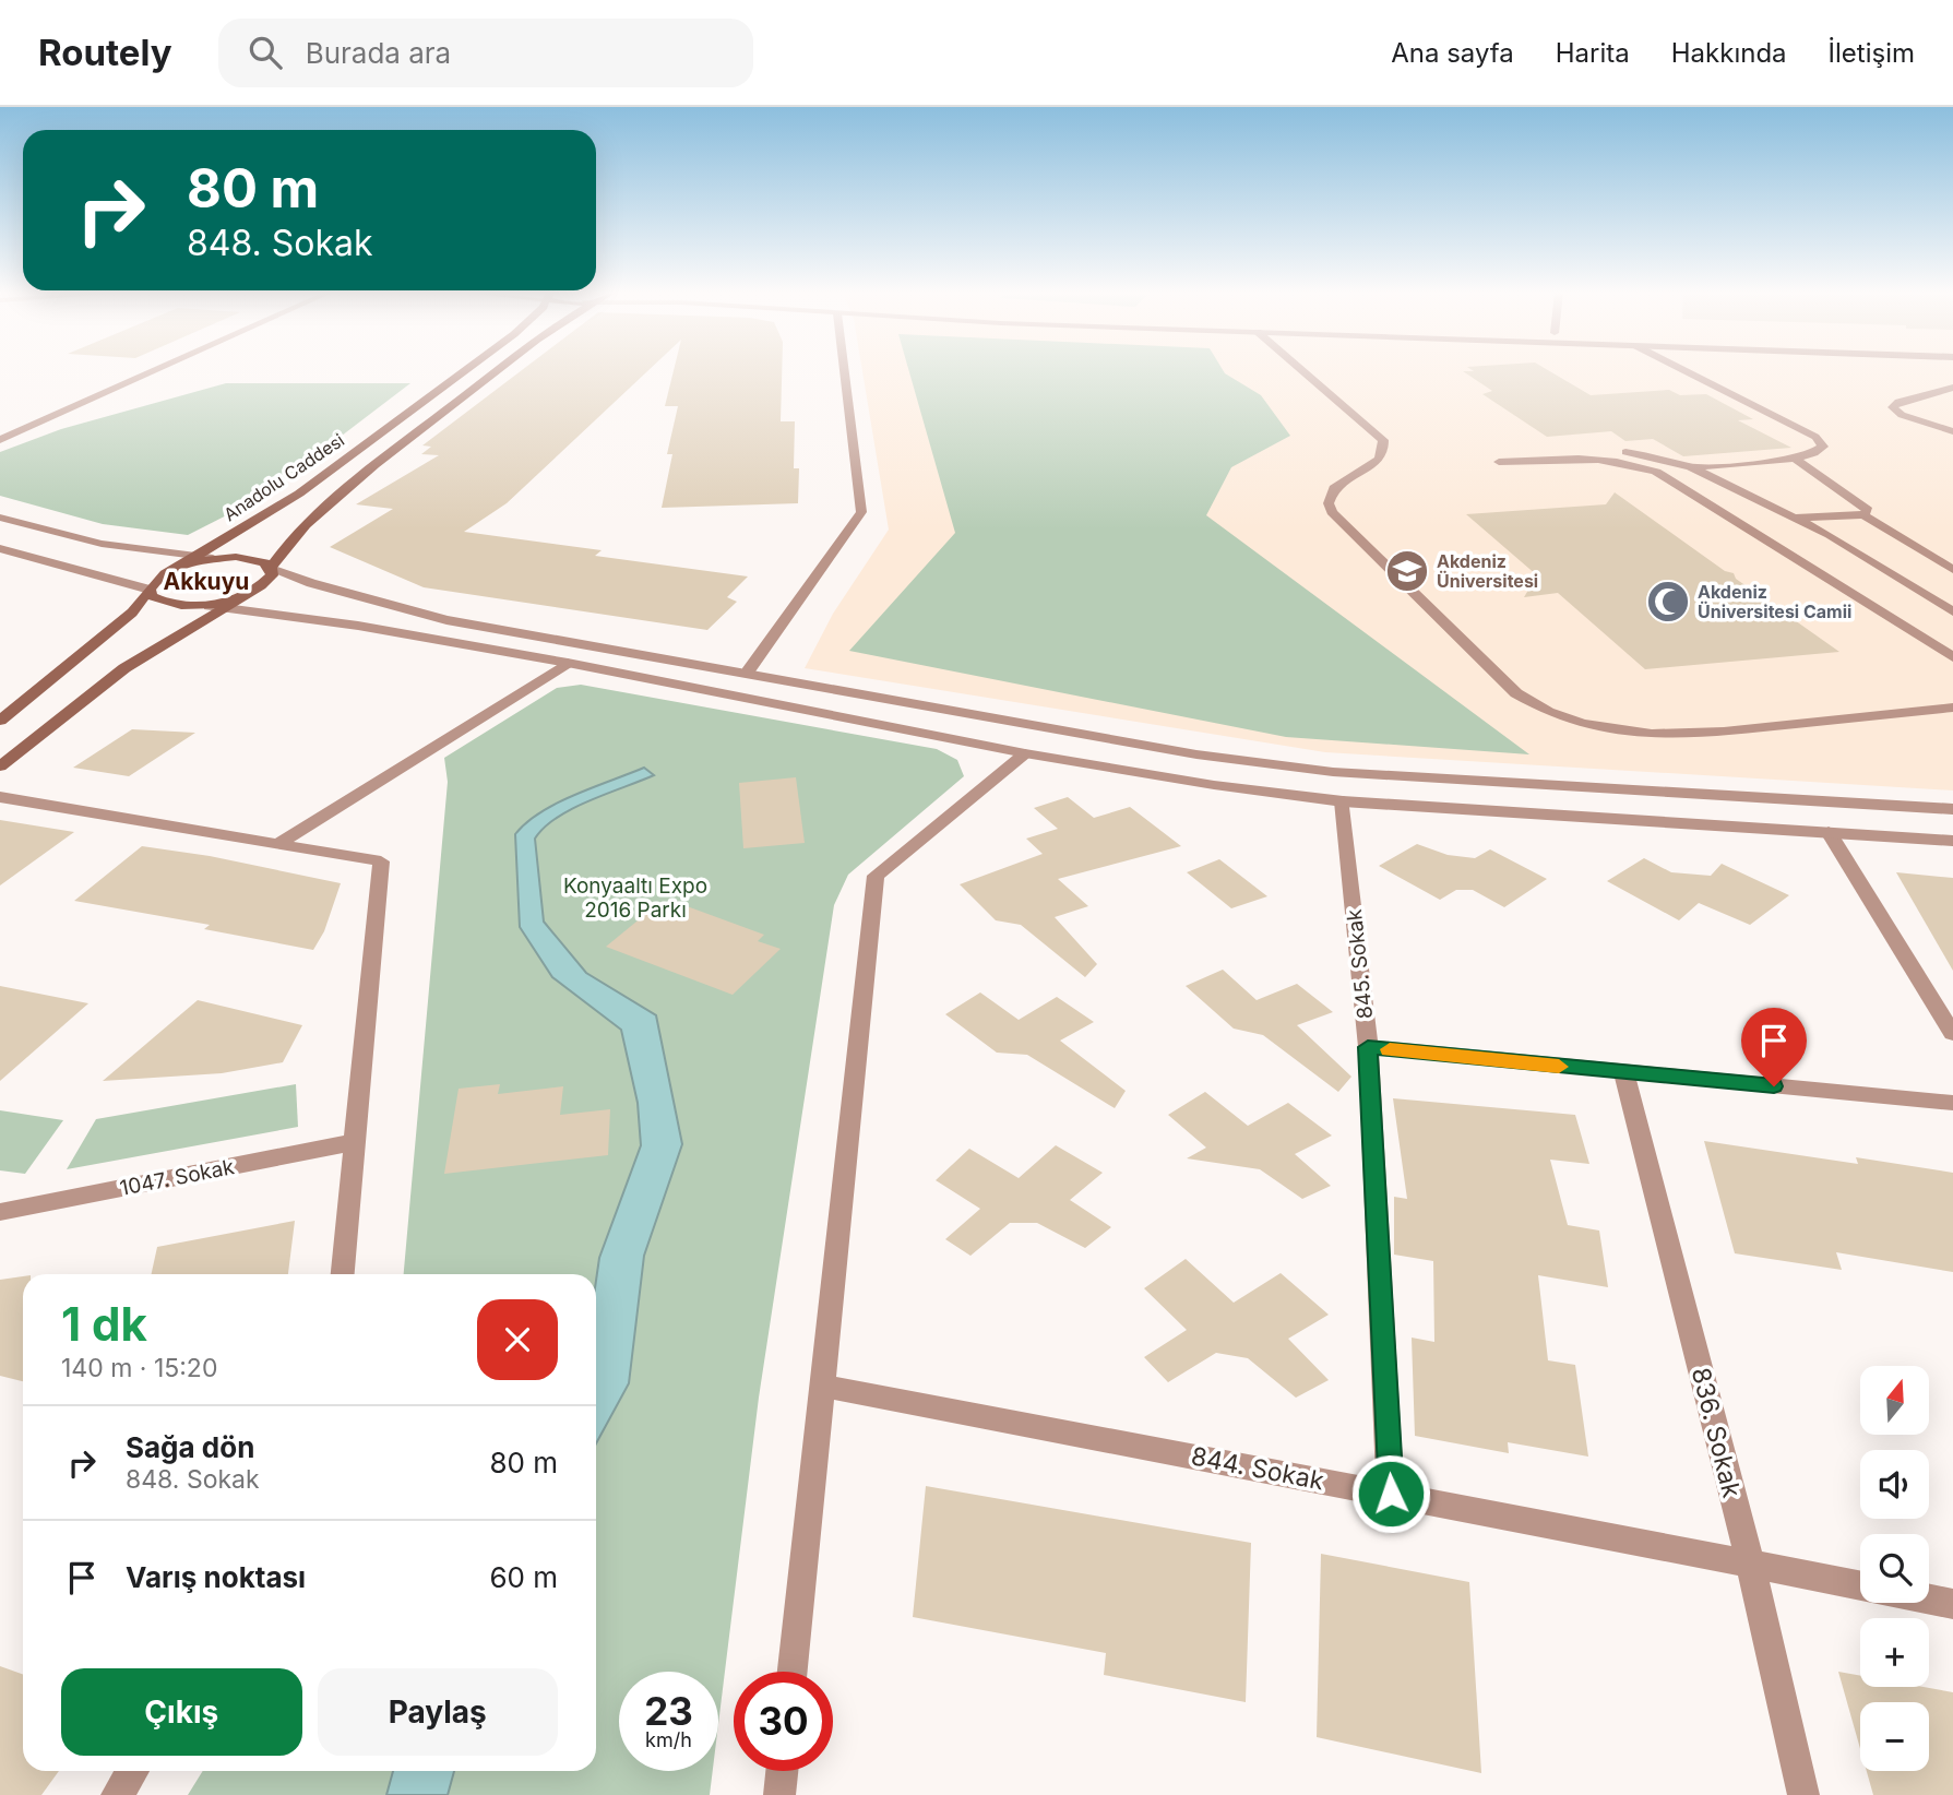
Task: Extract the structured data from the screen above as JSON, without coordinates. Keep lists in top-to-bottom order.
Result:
{
  "streets": {
    "main road": ["Anadolu Caddesi"],
    "street": [
      "845. Sokak",
      "1047. Sokak",
      "836. Sokak",
      "844. Sokak"
    ]
  },
  "crossings": [
    ["845. Sokak", "844. Sokak"],
    ["836. Sokak", "844. Sokak"]
  ],
  "districts": ["Akkuyu"],
  "parks": ["Konyaaltı Expo 2016 Parkı"],
  "places": {
    "school or university": ["Akdeniz Üniversitesi"],
    "mosque": ["Akdeniz Üniversitesi Camii"]
  },
  "north": "top",
  "page": {
    "header": "Routely",
    "search": "Burada ara",
    "nav": [
      "Ana sayfa",
      "Harita",
      "Hakkında",
      "İletişim"
    ],
    "turn": ["80 m", "848. Sokak"],
    "heading": ["1 dk", "140 m · 15:20"],
    "map_buttons": ["+", "−"],
    "list": [
      {
        "name": "Sağa dön",
        "note": "848. Sokak",
        "value": "80 m"
      },
      {
        "name": "Varış noktası",
        "value": "60 m"
      }
    ],
    "buttons": ["Çıkış", "Paylaş"],
    "speed": "23 km/h",
    "limit": "30"
  }
}
